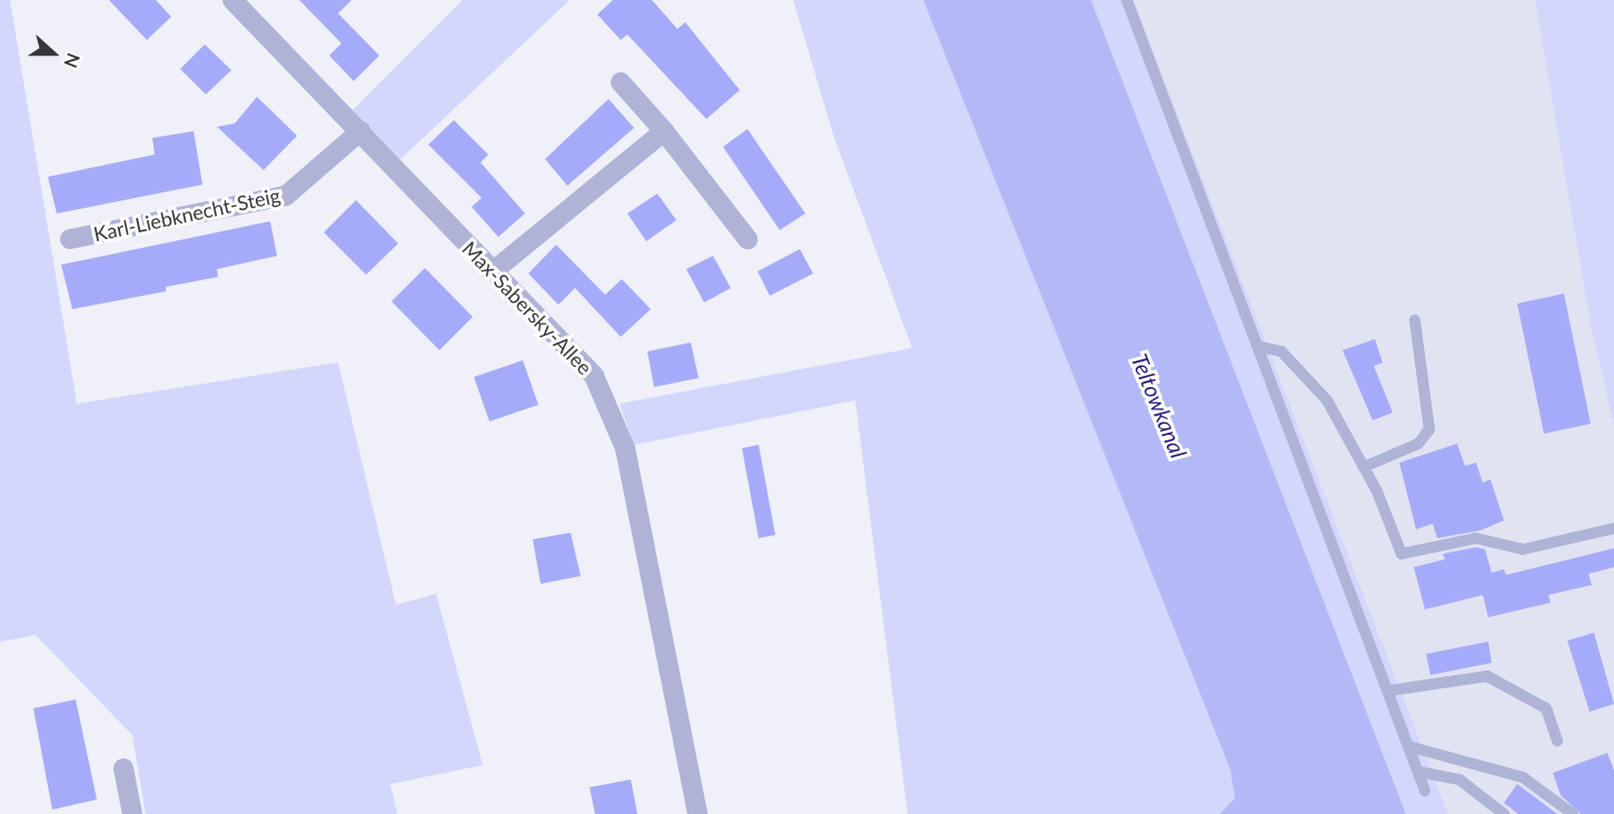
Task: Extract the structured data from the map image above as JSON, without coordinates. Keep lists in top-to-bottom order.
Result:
{
  "streets": {
    "street": ["Karl-Liebknecht-Steig", "Max-Sabersky-Allee"]
  },
  "crossings": [
    ["Karl-Liebknecht-Steig", "Max-Sabersky-Allee"]
  ],
  "water": ["Teltowkanal"],
  "north": "right"
}
